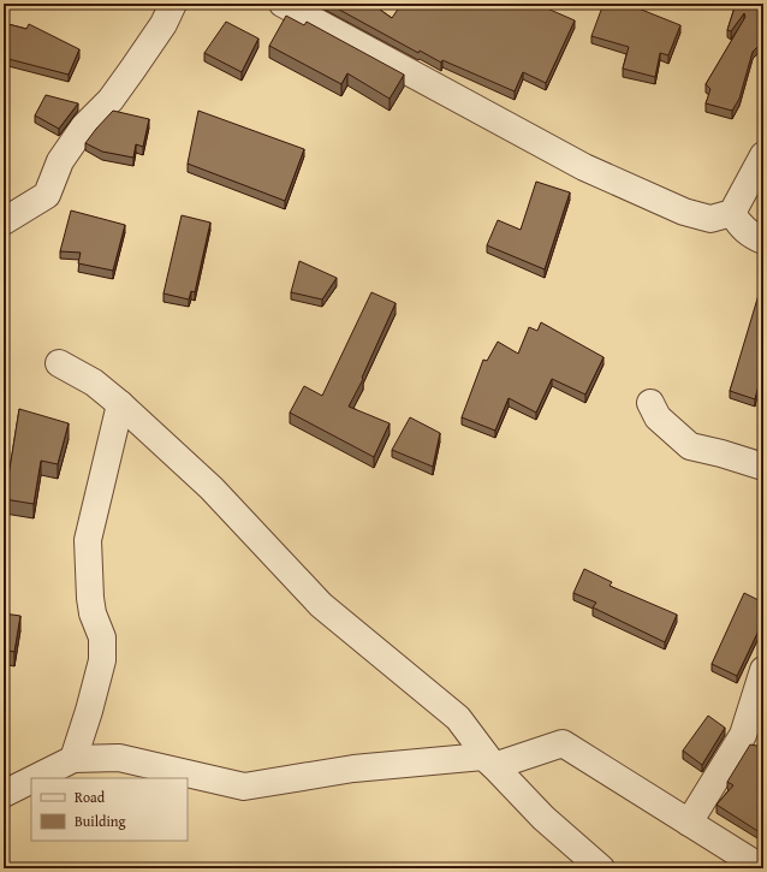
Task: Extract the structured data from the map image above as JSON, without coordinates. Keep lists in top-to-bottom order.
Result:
{
  "legend": ["Road", "Building"]
}
